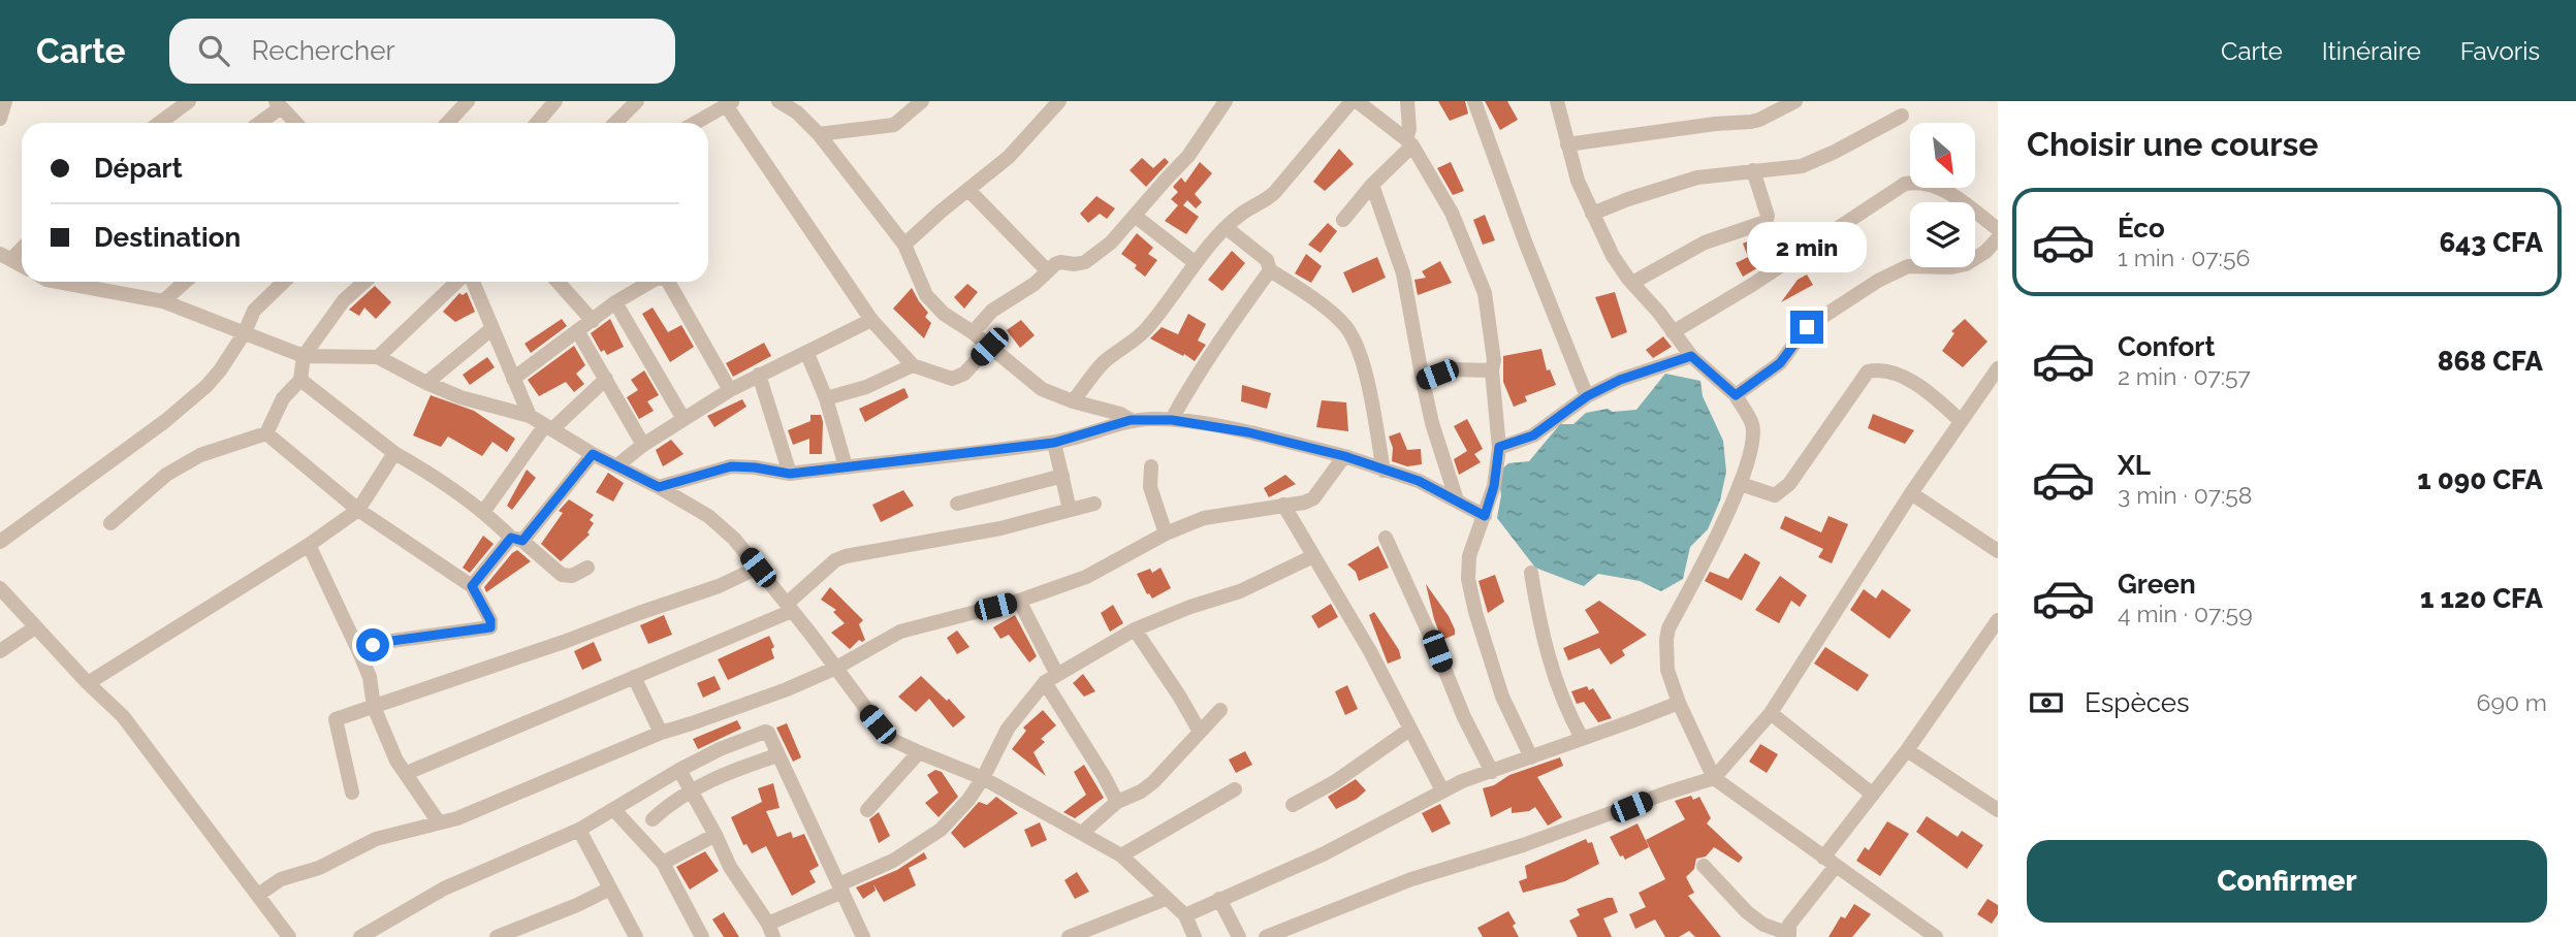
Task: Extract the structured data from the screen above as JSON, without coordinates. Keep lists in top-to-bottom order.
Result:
{
  "north": "bottom right",
  "page": {
    "header": "Carte",
    "search": "Rechercher",
    "nav": ["Carte", "Itinéraire", "Favoris"],
    "heading": "Choisir une course",
    "banner": ["Départ", "Destination"],
    "list": [
      {
        "name": "Éco",
        "note": "1 min · 07:56",
        "value": "643 CFA"
      },
      {
        "name": "Confort",
        "note": "2 min · 07:57",
        "value": "868 CFA"
      },
      {
        "name": "XL",
        "note": "3 min · 07:58",
        "value": "1 090 CFA"
      },
      {
        "name": "Green",
        "note": "4 min · 07:59",
        "value": "1 120 CFA"
      }
    ],
    "bubble": "2 min",
    "pay": ["Espèces", "690 m"],
    "buttons": "Confirmer"
  }
}
